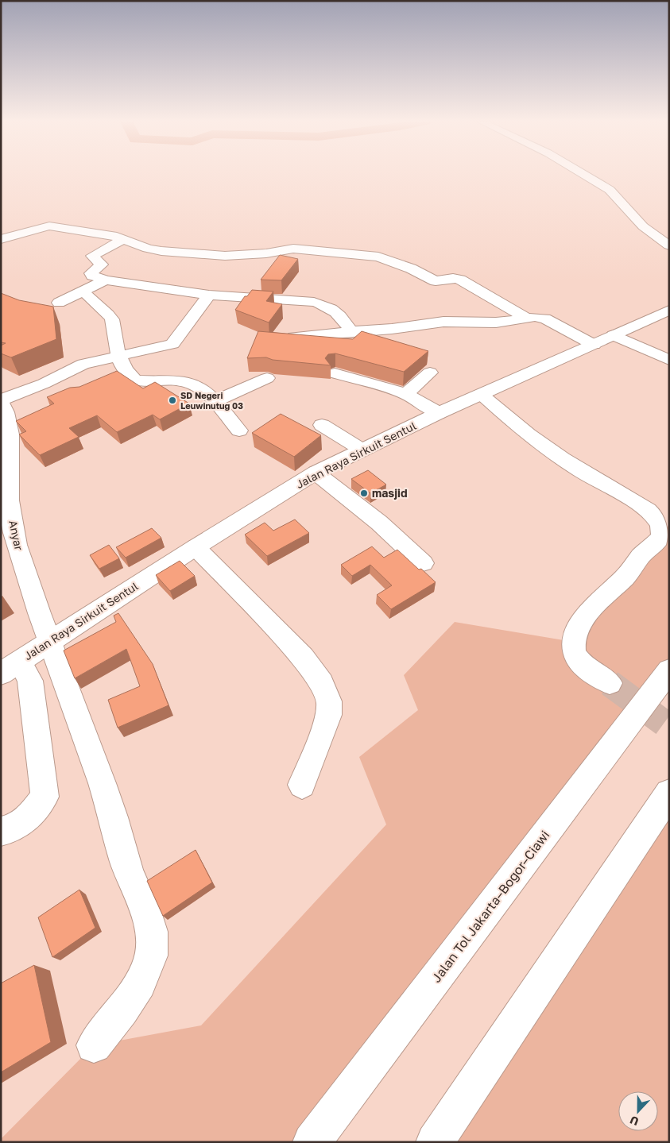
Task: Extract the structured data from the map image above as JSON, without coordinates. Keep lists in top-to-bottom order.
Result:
{
  "streets": {
    "main road": ["Jalan Raya Sirkuit Sentul", "Anyar", "Jalan Tol Jakarta–Bogor–Ciawi"]
  },
  "crossings": [
    ["Jalan Raya Sirkuit Sentul", "Anyar"]
  ],
  "places": ["SD Negeri Leuwinutug 03", "masjid"],
  "north": "bottom"
}
